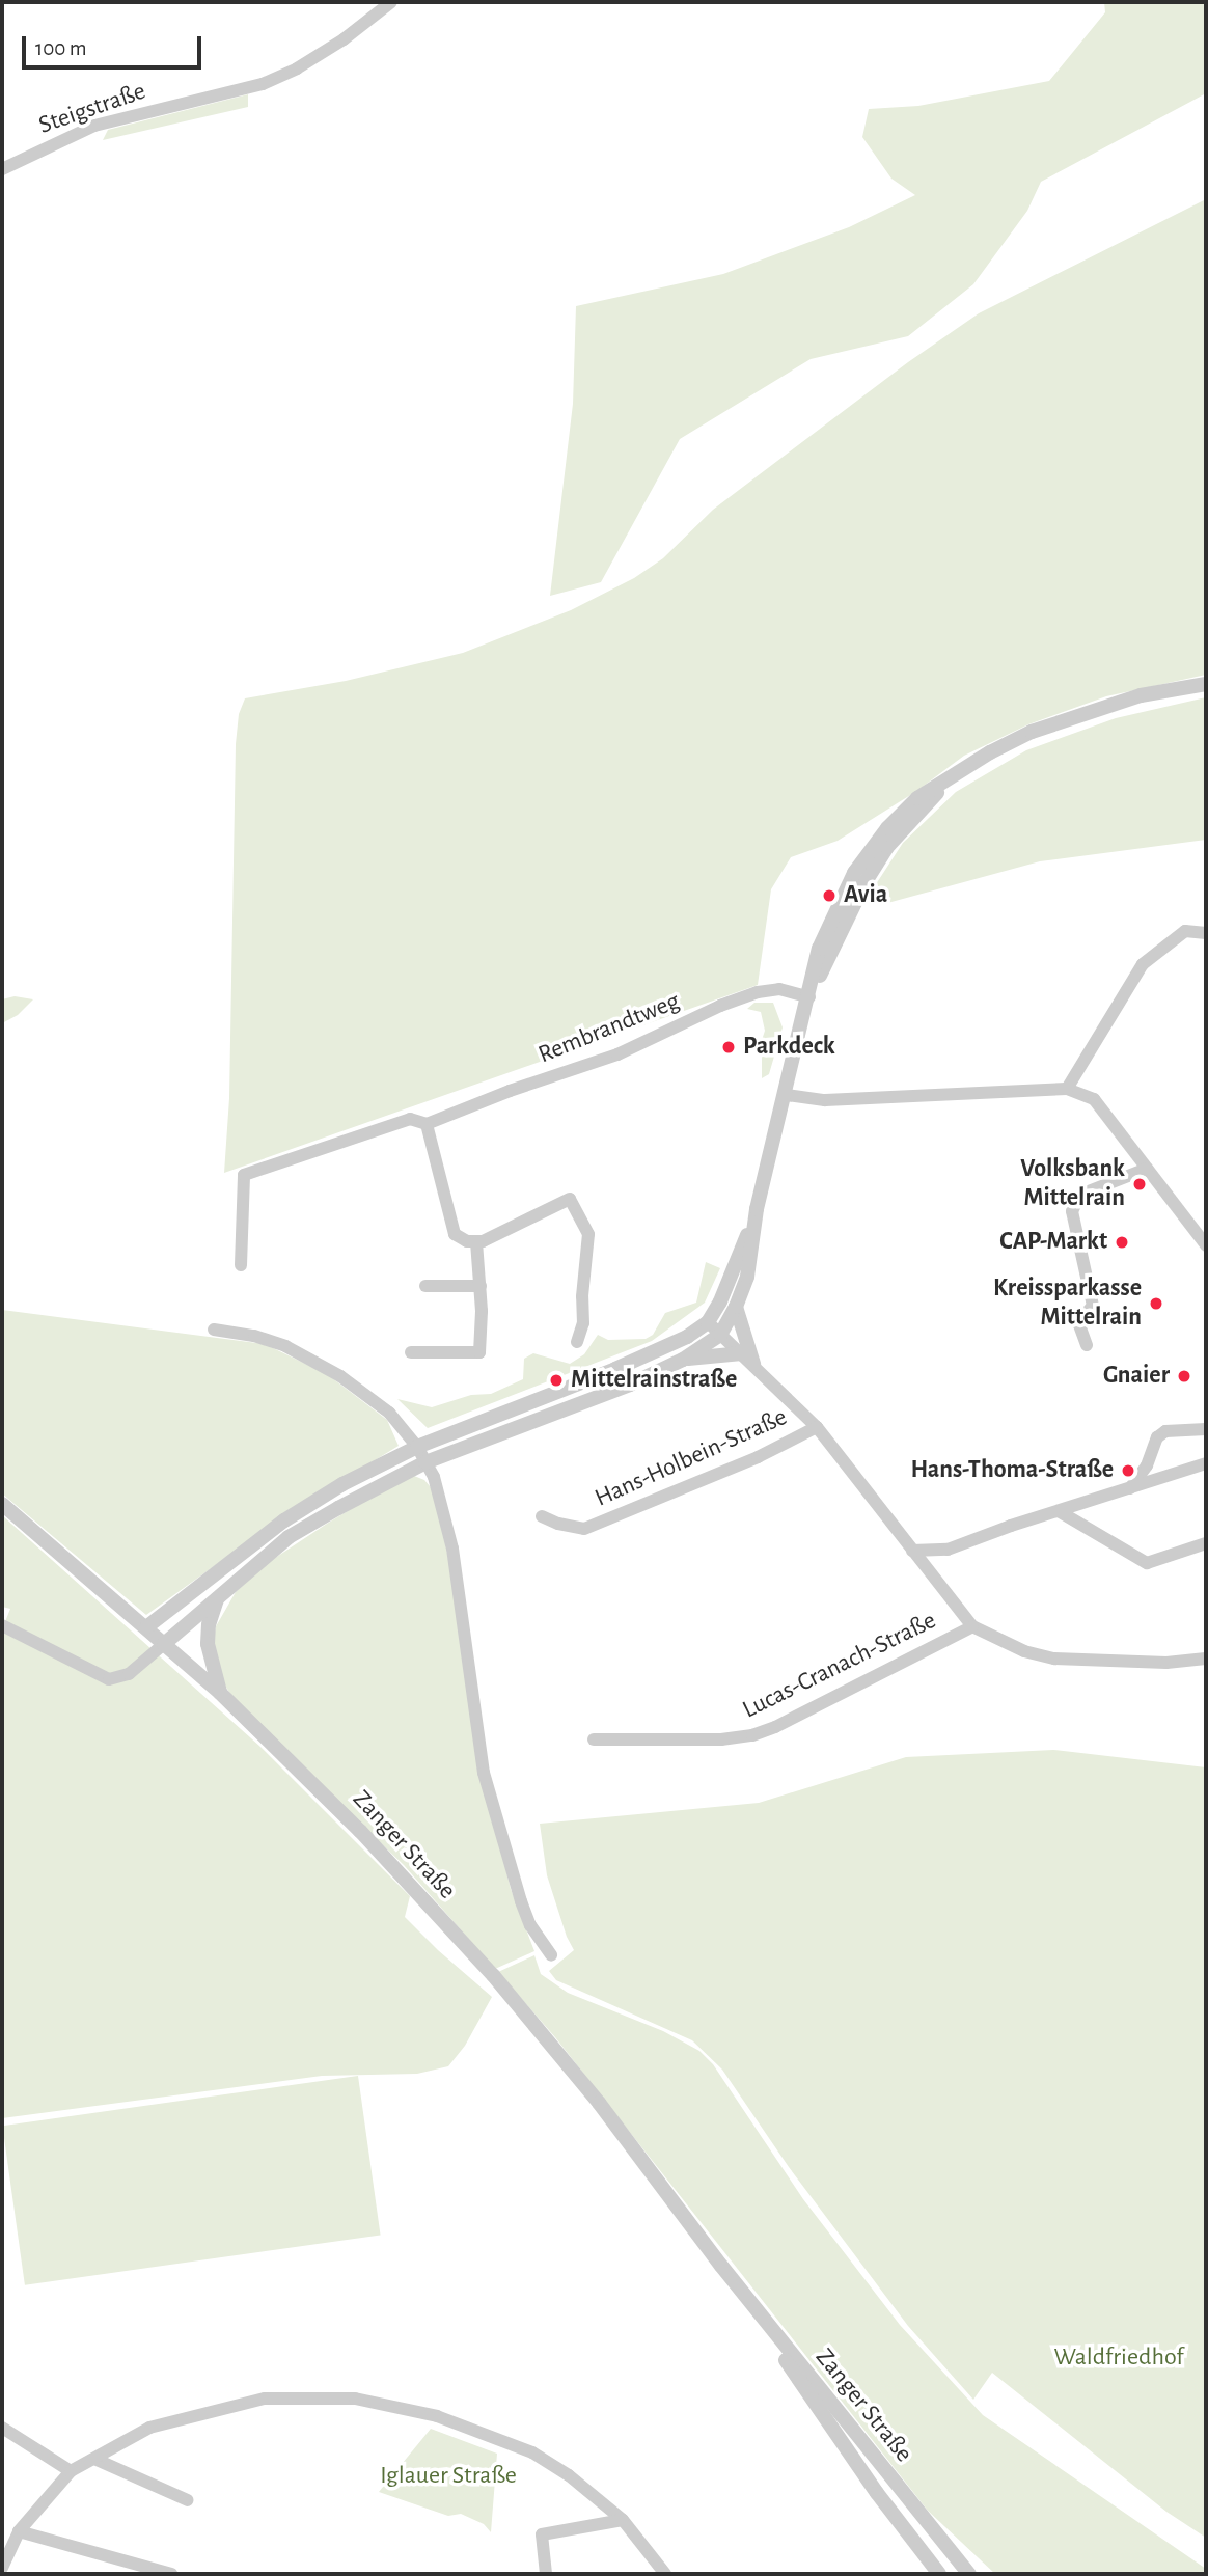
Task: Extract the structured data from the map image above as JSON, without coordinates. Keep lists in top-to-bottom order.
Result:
{
  "streets": {
    "street": [
      "Steigstraße",
      "Rembrandtweg",
      "Hans-Holbein-Straße",
      "Lucas-Cranach-Straße",
      "Zanger Straße"
    ]
  },
  "parks": ["Waldfriedhof", "Iglauer Straße"],
  "places": [
    "Avia",
    "Parkdeck",
    "Volksbank Mittelrain",
    "CAP-Markt",
    "Kreissparkasse Mittelrain",
    "Gnaier",
    "Mittelrainstraße",
    "Hans-Thoma-Straße"
  ],
  "scale_bar": "100 m"
}
